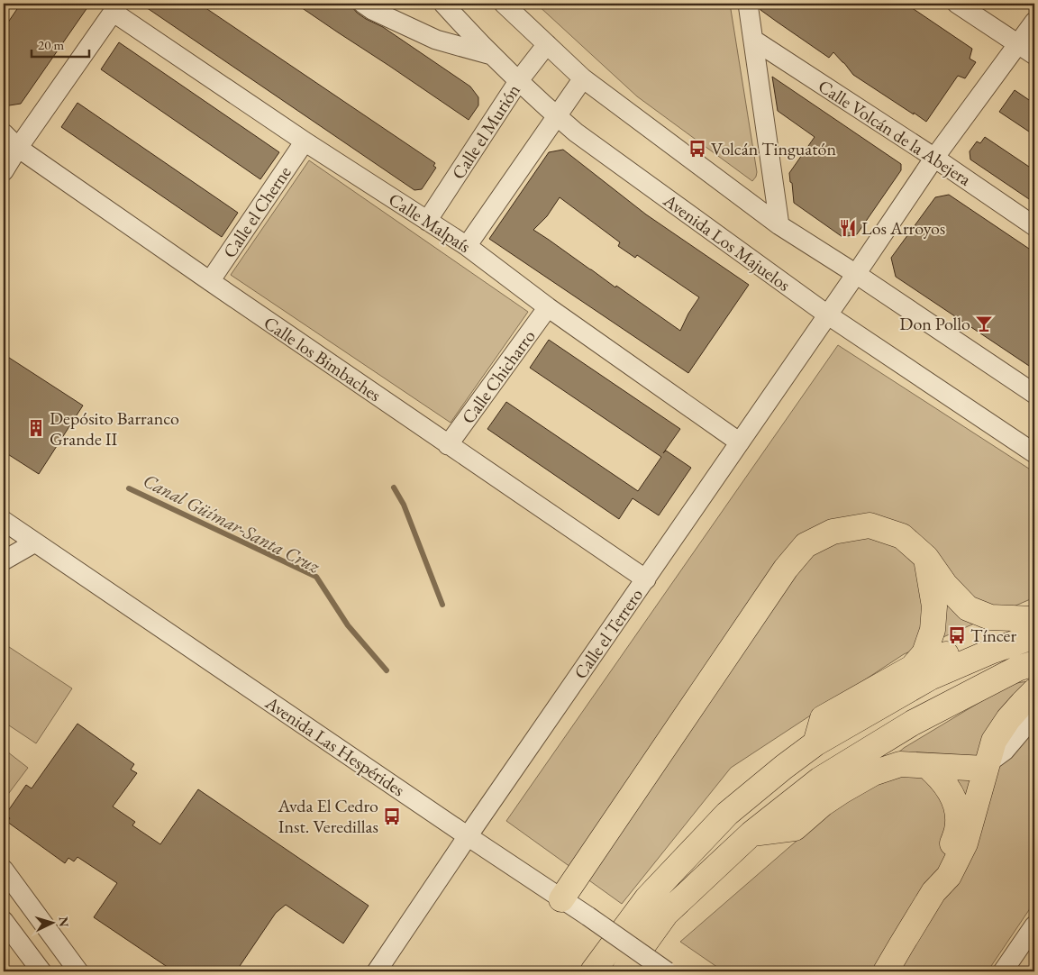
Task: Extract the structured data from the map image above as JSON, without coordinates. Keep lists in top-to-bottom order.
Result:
{
  "streets": {
    "street": [
      "Calle el Murión",
      "Calle Volcán de la Abejera",
      "Calle el Cherne",
      "Calle Malpaís",
      "Avenida Los Majuelos",
      "Calle los Bimbaches",
      "Calle Chicharro",
      "Calle el Terrero",
      "Avenida Las Hespérides"
    ]
  },
  "crossings": [
    ["Calle el Murión", "Calle Malpaís"],
    ["Calle el Murión", "Avenida Los Majuelos"],
    ["Calle Volcán de la Abejera", "Calle el Terrero"],
    ["Calle el Cherne", "Calle Malpaís"],
    ["Calle el Cherne", "Calle los Bimbaches"],
    ["Calle Malpaís", "Calle Chicharro"],
    ["Calle Malpaís", "Calle el Terrero"],
    ["Avenida Los Majuelos", "Calle el Terrero"],
    ["Calle los Bimbaches", "Calle Chicharro"],
    ["Calle los Bimbaches", "Calle el Terrero"],
    ["Calle el Terrero", "Avenida Las Hespérides"]
  ],
  "water": ["Canal Güímar-Santa Cruz"],
  "places": {
    "bus stop": ["Volcán Tinguatón", "Tíncer", "Avda El Cedro Inst. Veredillas"],
    "restaurant": ["Los Arroyos"],
    "bar": ["Don Pollo"],
    "building": ["Depósito Barranco Grande II"]
  },
  "scale_bar": "20 m",
  "north": "right"
}
